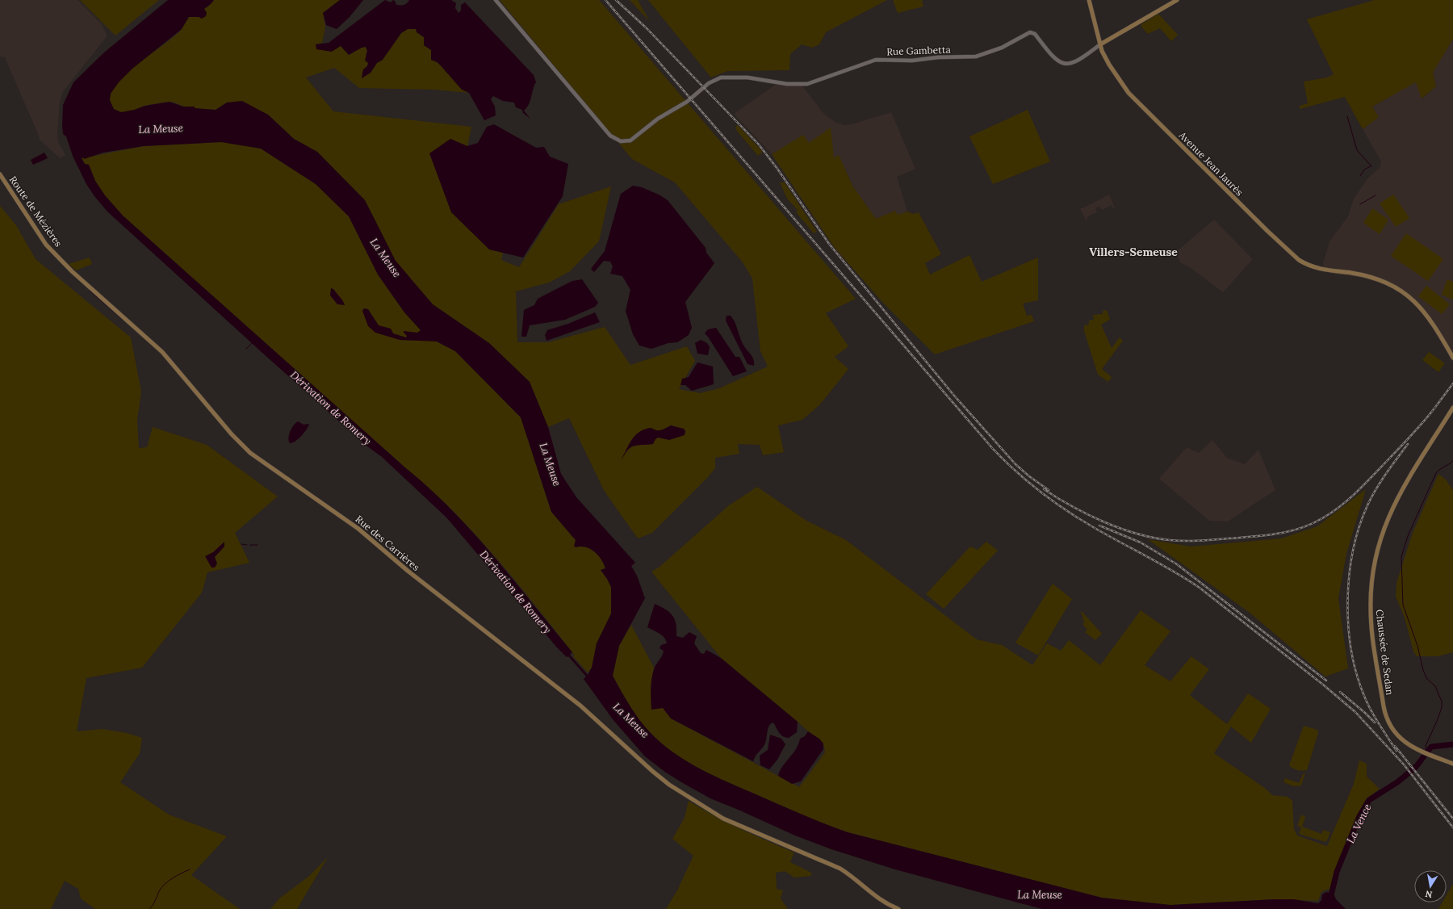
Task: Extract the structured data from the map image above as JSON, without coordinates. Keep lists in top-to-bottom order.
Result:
{
  "streets": {
    "main road": [
      "Avenue Jean Jaurès",
      "Route de Mézières",
      "Rue des Carrières",
      "Chaussée de Sedan"
    ],
    "street": ["Rue Gambetta"]
  },
  "crossings": [
    ["Rue Gambetta", "Avenue Jean Jaurès"],
    ["Route de Mézières", "Rue des Carrières"]
  ],
  "districts": ["Villers-Semeuse"],
  "water": ["La Meuse", "Dérivation de Romery", "La Vence"],
  "north": "bottom"
}
